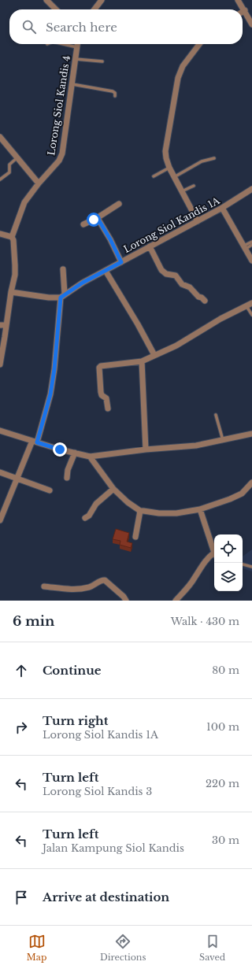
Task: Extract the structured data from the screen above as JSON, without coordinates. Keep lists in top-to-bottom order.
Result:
{
  "streets": {
    "street": ["Lorong Siol Kandis 4", "Lorong Siol Kandis 1A"]
  },
  "page": {
    "search": "Search here",
    "heading": ["6 min", "Walk · 430 m"],
    "list": [
      ["Continue", "80 m"],
      ["Turn right", "Lorong Siol Kandis 1A", "100 m"],
      ["Turn left", "Lorong Siol Kandis 3", "220 m"],
      ["Turn left", "Jalan Kampung Siol Kandis", "30 m"],
      "Arrive at destination"
    ],
    "nav": ["Map", "Directions", "Saved"]
  }
}
